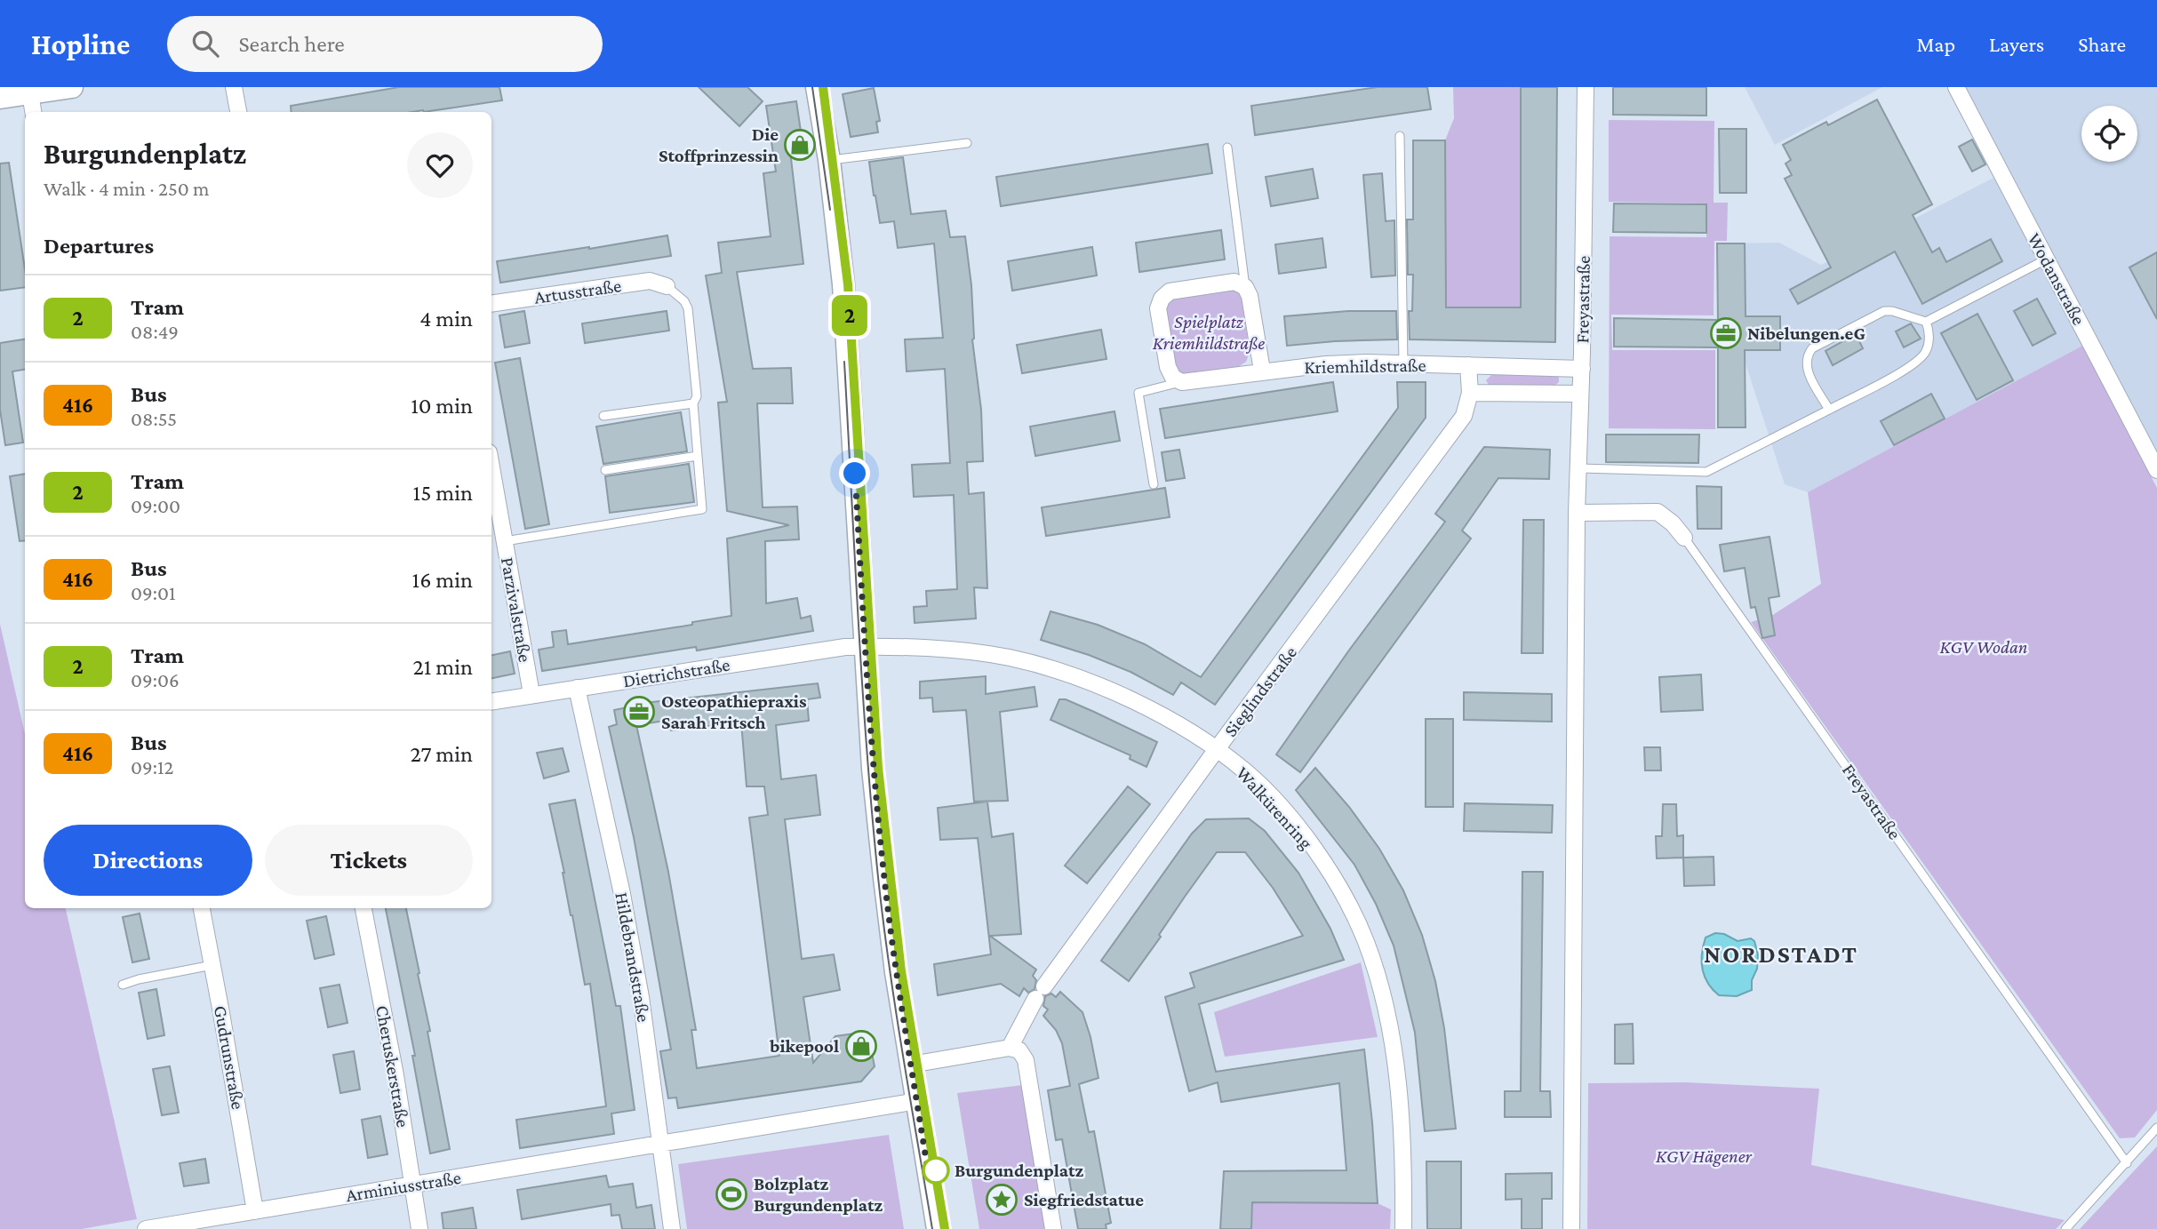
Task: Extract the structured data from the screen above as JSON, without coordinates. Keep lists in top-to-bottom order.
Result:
{
  "streets": {
    "street": [
      "Wodanstraße",
      "Artusstraße",
      "Freyastraße",
      "Kriemhildstraße",
      "Parzivalstraße",
      "Dietrichstraße",
      "Sieglindstraße",
      "Walkürenring",
      "Hildebrandstraße",
      "Gudrunstraße",
      "Cheruskerstraße",
      "Arminiusstraße"
    ]
  },
  "crossings": [
    ["Freyastraße", "Kriemhildstraße"],
    ["Parzivalstraße", "Dietrichstraße"],
    ["Dietrichstraße", "Walkürenring"],
    ["Dietrichstraße", "Hildebrandstraße"],
    ["Sieglindstraße", "Walkürenring"],
    ["Hildebrandstraße", "Arminiusstraße"],
    ["Gudrunstraße", "Arminiusstraße"],
    ["Cheruskerstraße", "Arminiusstraße"]
  ],
  "districts": ["NORDSTADT"],
  "parks": ["Spielplatz Kriemhildstraße", "KGV Wodan", "KGV Hägener"],
  "places": {
    "shop": ["Die Stoffprinzessin", "bikepool"],
    "office": ["Nibelungen.eG", "Osteopathiepraxis Sarah Fritsch"],
    "other": ["Burgundenplatz"],
    "sports": ["Bolzplatz Burgundenplatz"],
    "place": ["Siegfriedstatue"]
  },
  "lines": ["tram line 2"],
  "page": {
    "header": "Hopline",
    "search": "Search here",
    "nav": ["Map", "Layers", "Share"],
    "on_map": "2",
    "heading": [
      ["Burgundenplatz", "Walk · 4 min · 250 m"],
      "Departures"
    ],
    "list": [
      {
        "mark": "2",
        "name": "Tram",
        "note": "08:49",
        "value": "4 min"
      },
      {
        "mark": "416",
        "name": "Bus",
        "note": "08:55",
        "value": "10 min"
      },
      {
        "mark": "2",
        "name": "Tram",
        "note": "09:00",
        "value": "15 min"
      },
      {
        "mark": "416",
        "name": "Bus",
        "note": "09:01",
        "value": "16 min"
      },
      {
        "mark": "2",
        "name": "Tram",
        "note": "09:06",
        "value": "21 min"
      },
      {
        "mark": "416",
        "name": "Bus",
        "note": "09:12",
        "value": "27 min"
      }
    ],
    "buttons": ["Directions", "Tickets"]
  }
}
